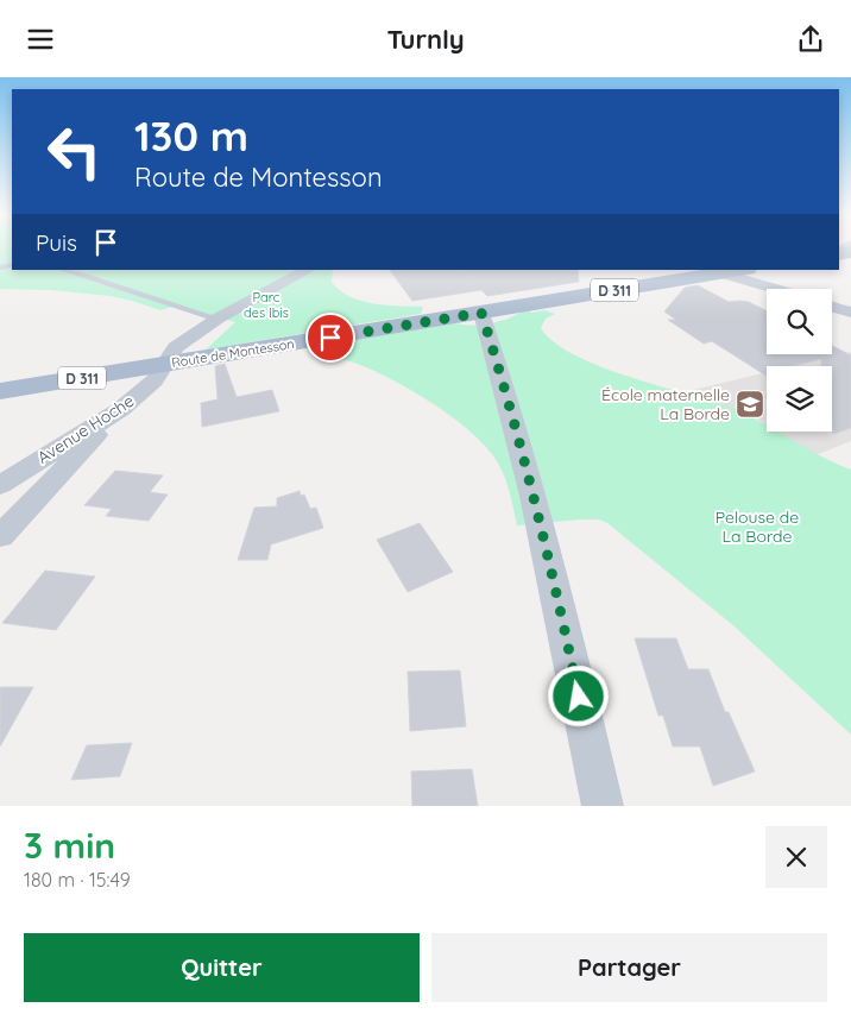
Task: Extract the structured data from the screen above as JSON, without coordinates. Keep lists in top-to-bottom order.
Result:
{
  "streets": {
    "main road": ["D 311", "Route de Montesson"],
    "street": ["Avenue Hoche"]
  },
  "crossings": [
    ["Route de Montesson", "Avenue Hoche"]
  ],
  "parks": ["Parc des Ibis", "Pelouse de La Borde"],
  "places": {
    "school or university": ["École maternelle La Borde"]
  },
  "page": {
    "header": "Turnly",
    "turn": ["130 m", "Route de Montesson"],
    "then": "Puis",
    "heading": ["3 min", "180 m · 15:49"],
    "buttons": ["Quitter", "Partager"]
  }
}
